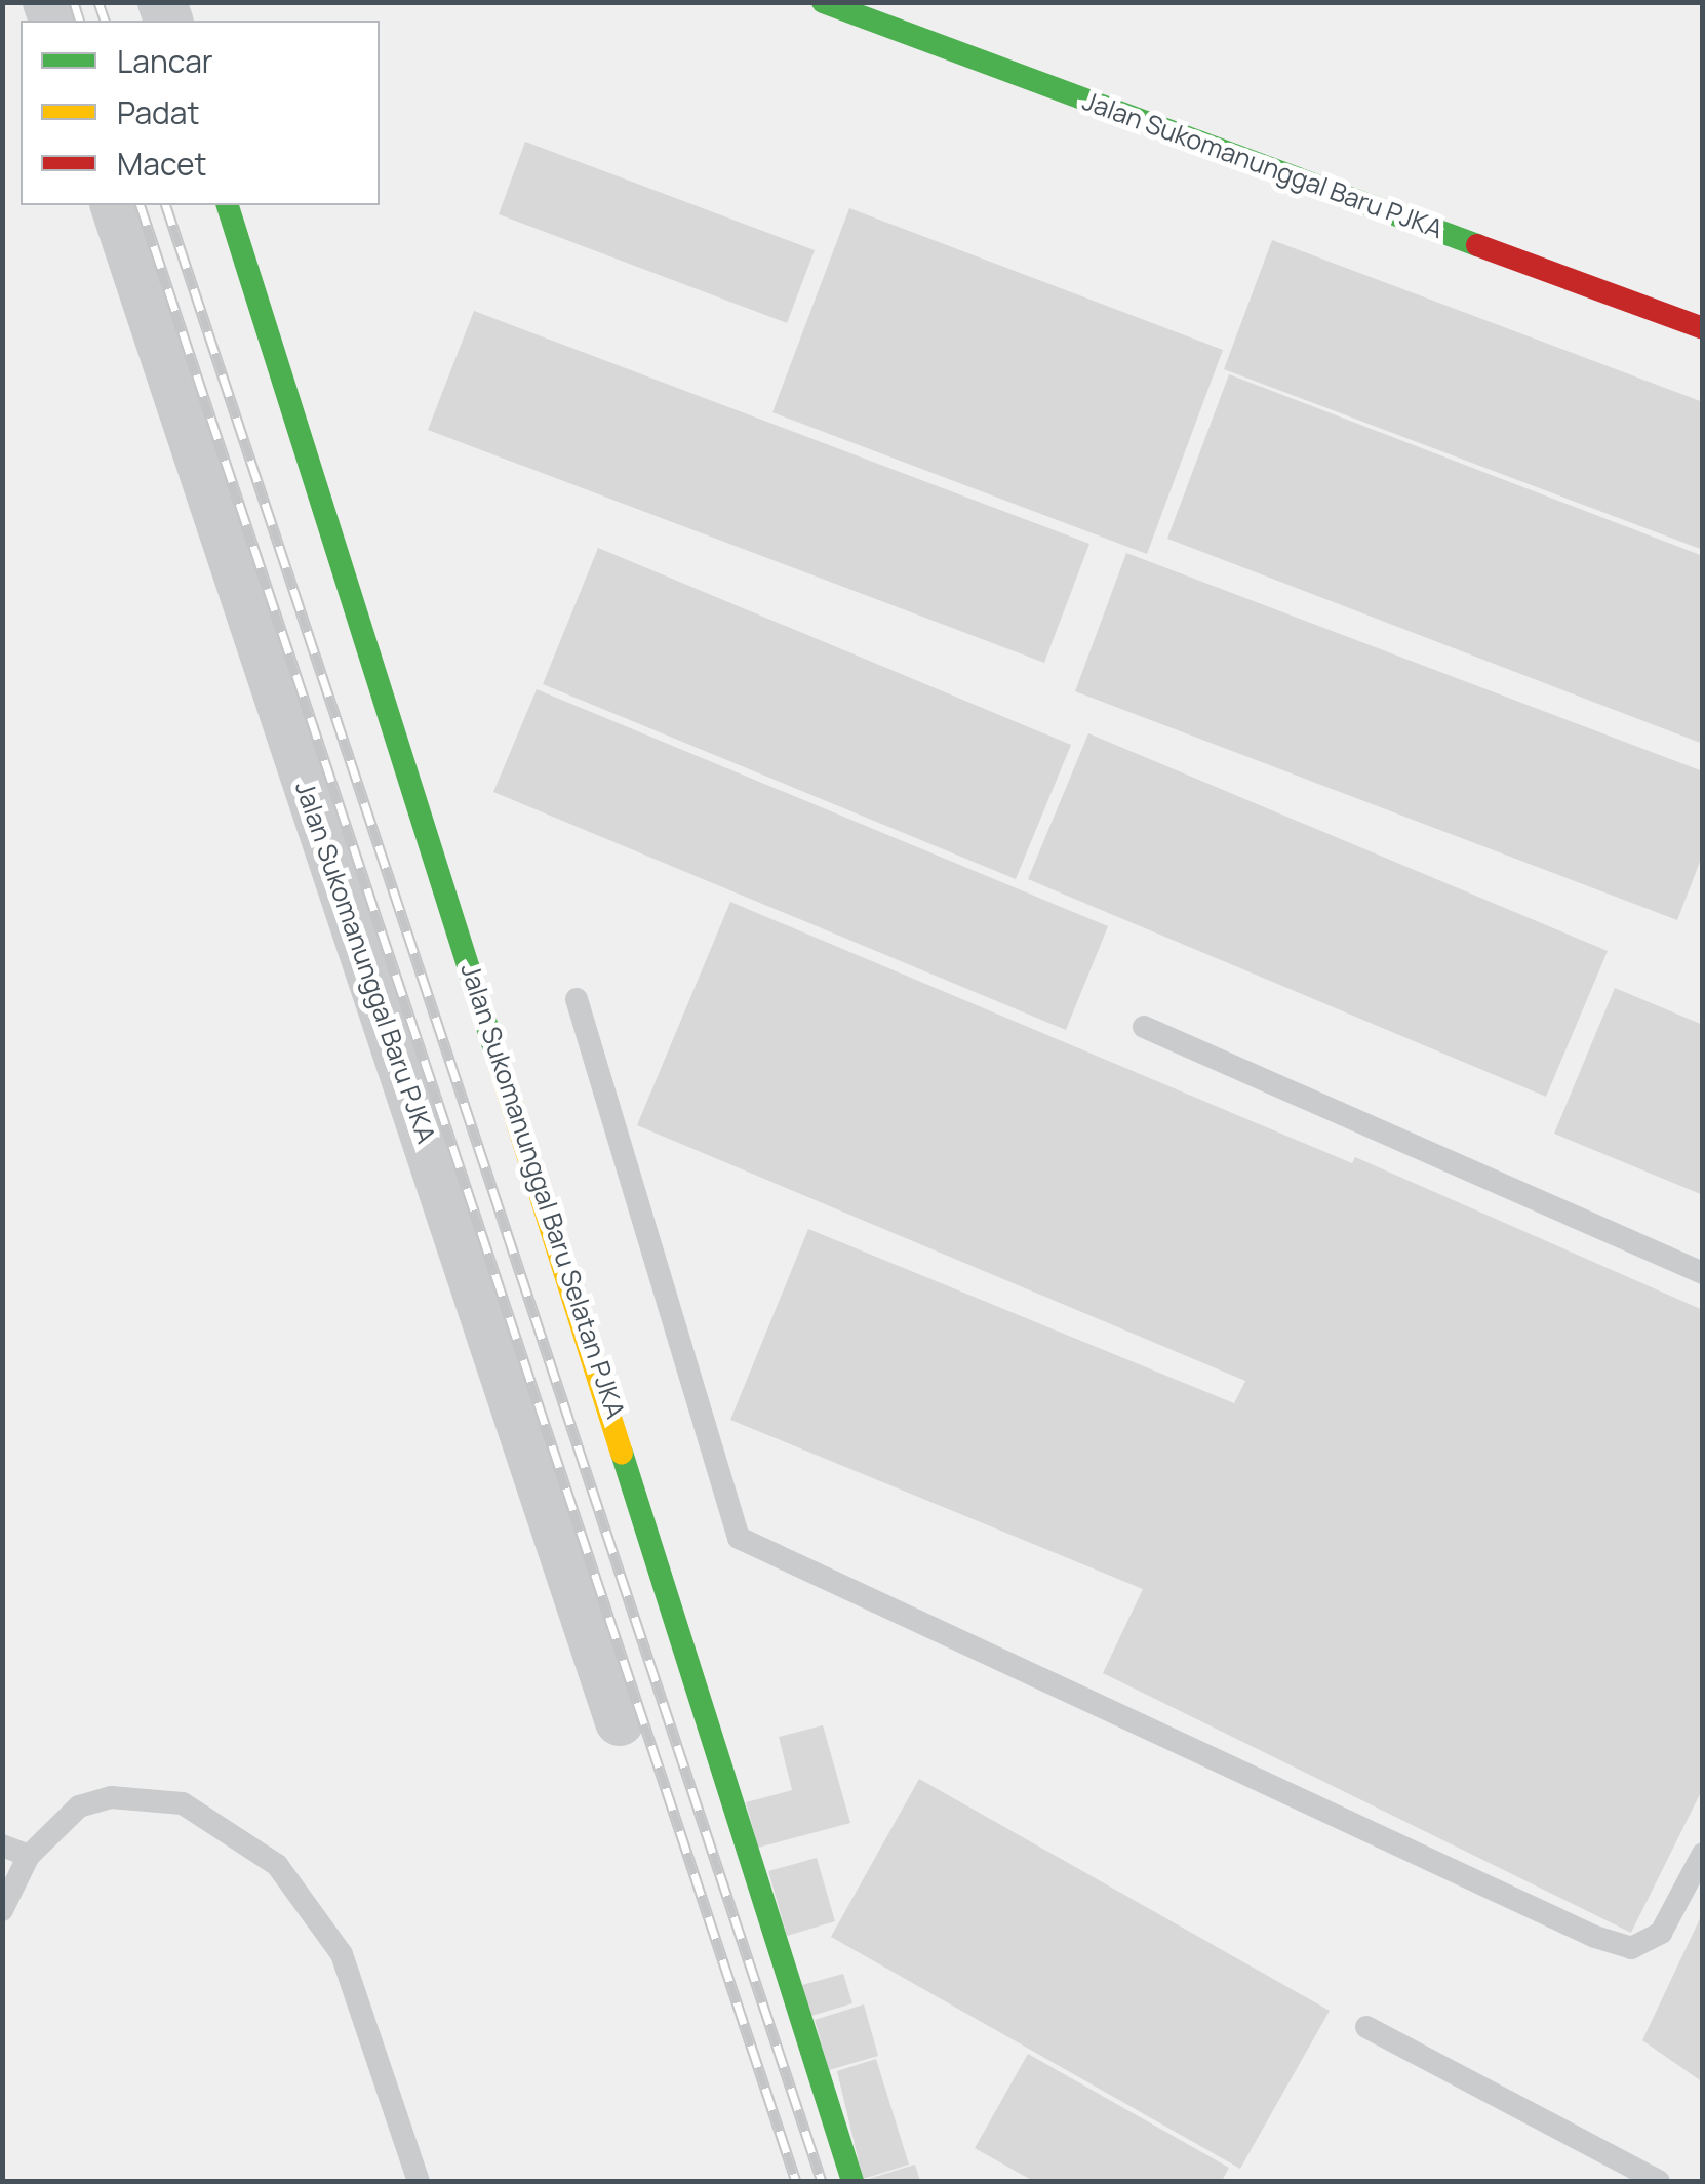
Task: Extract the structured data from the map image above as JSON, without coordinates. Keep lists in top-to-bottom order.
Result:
{
  "streets": {
    "street": ["Jalan Sukomanunggal Baru PJKA", "Jalan Sukomanunggal Baru Selatan PJKA"]
  },
  "legend": ["Lancar", "Padat", "Macet"]
}
